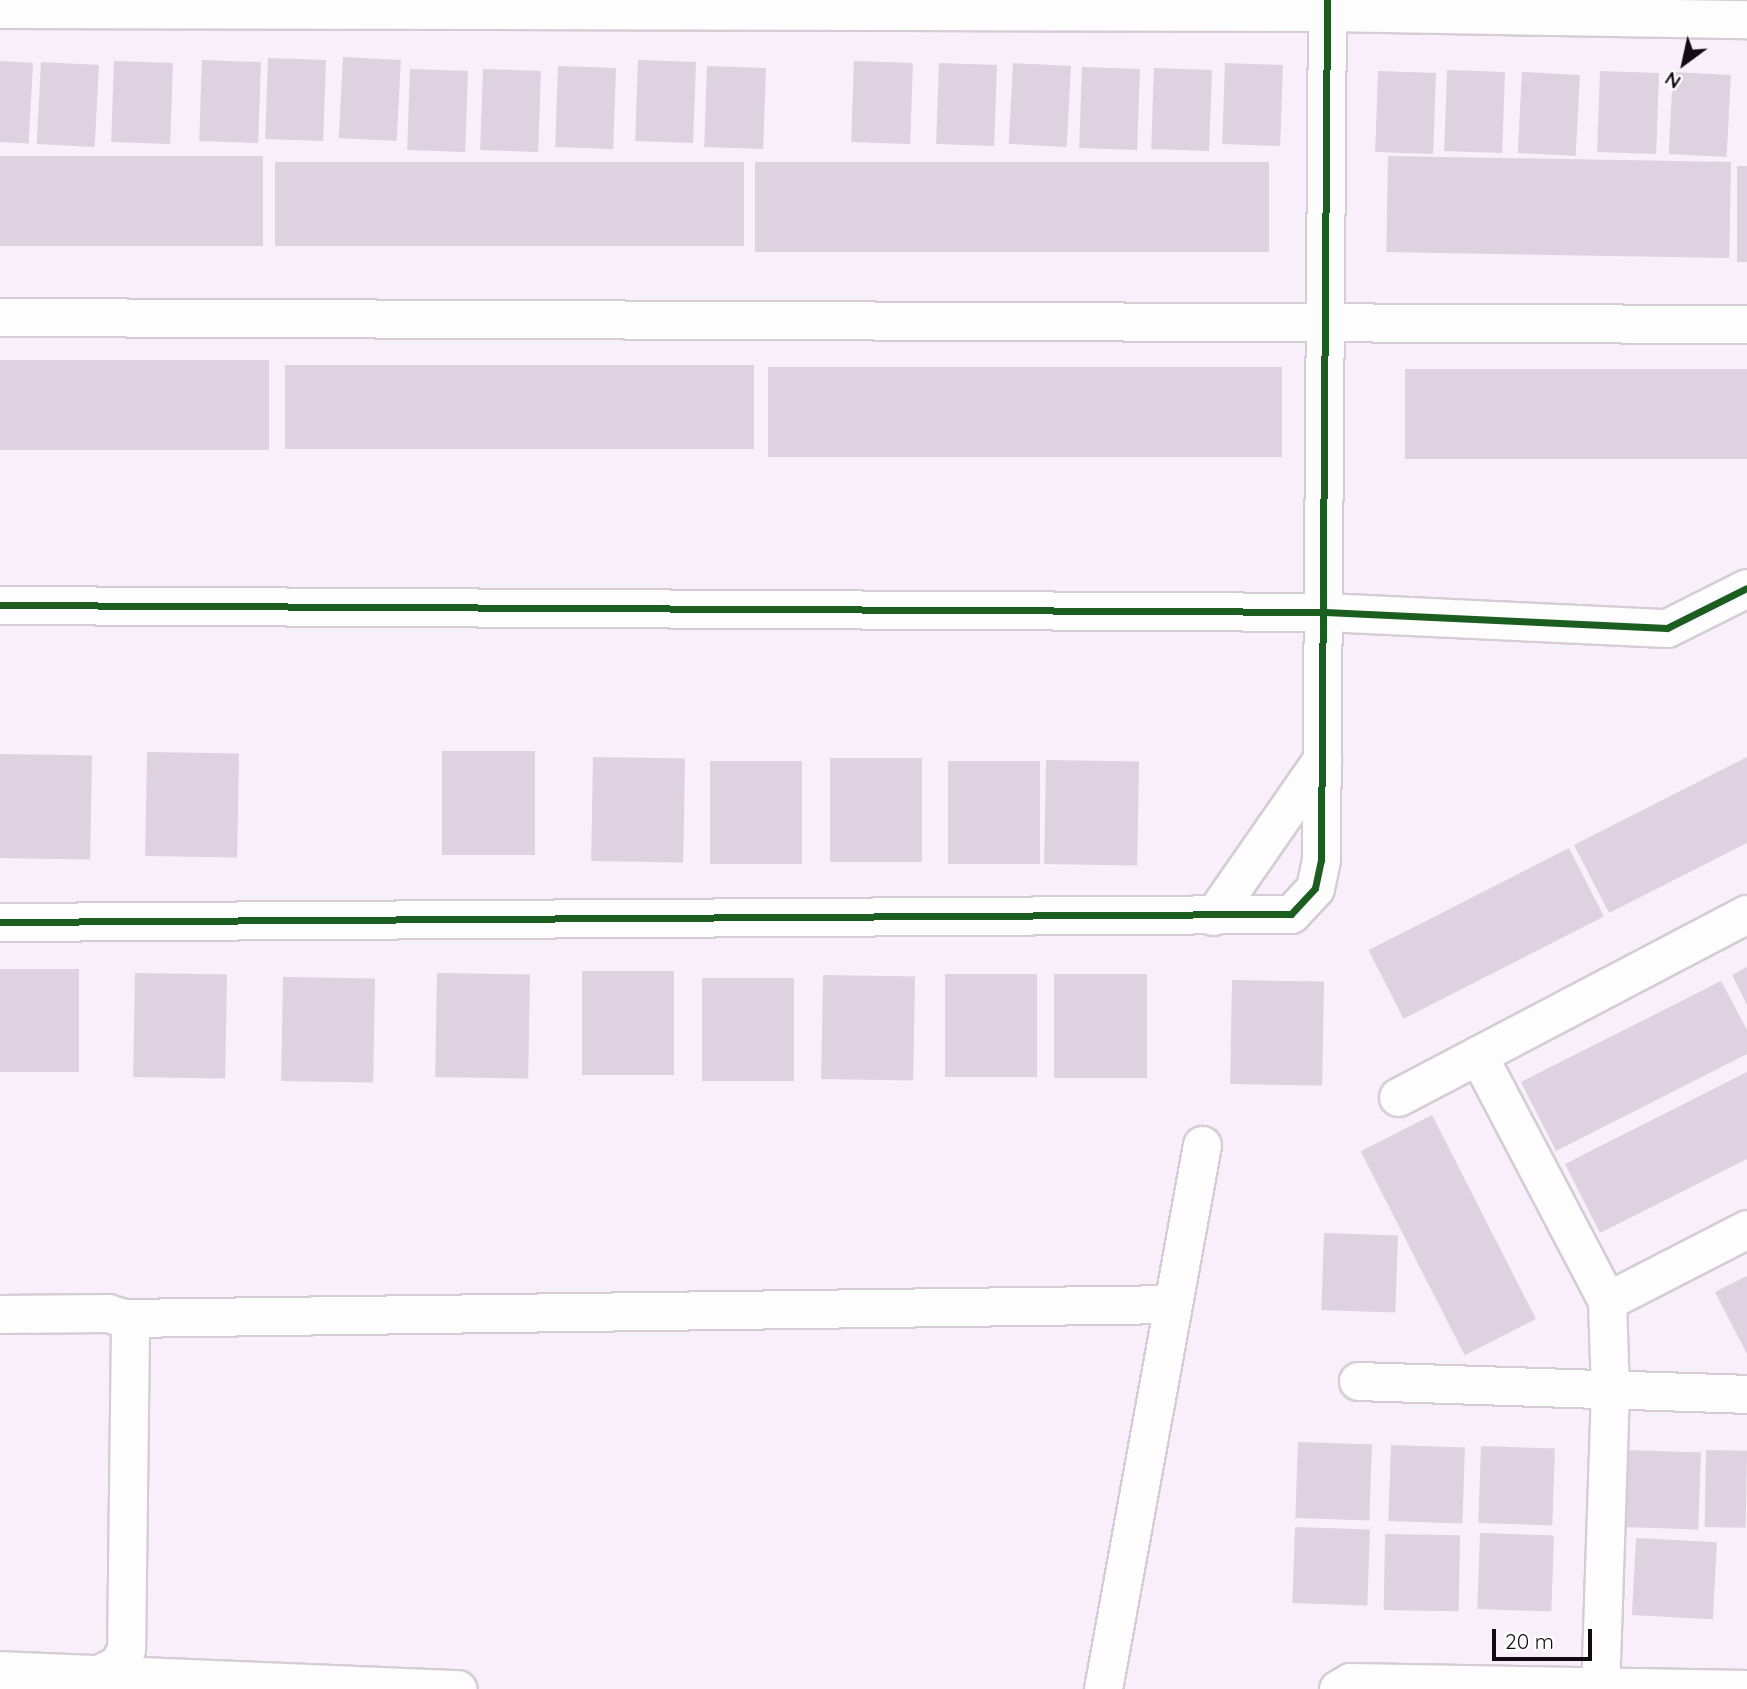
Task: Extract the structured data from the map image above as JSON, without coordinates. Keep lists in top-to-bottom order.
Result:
{
  "scale_bar": "20 m",
  "north": "bottom left"
}
